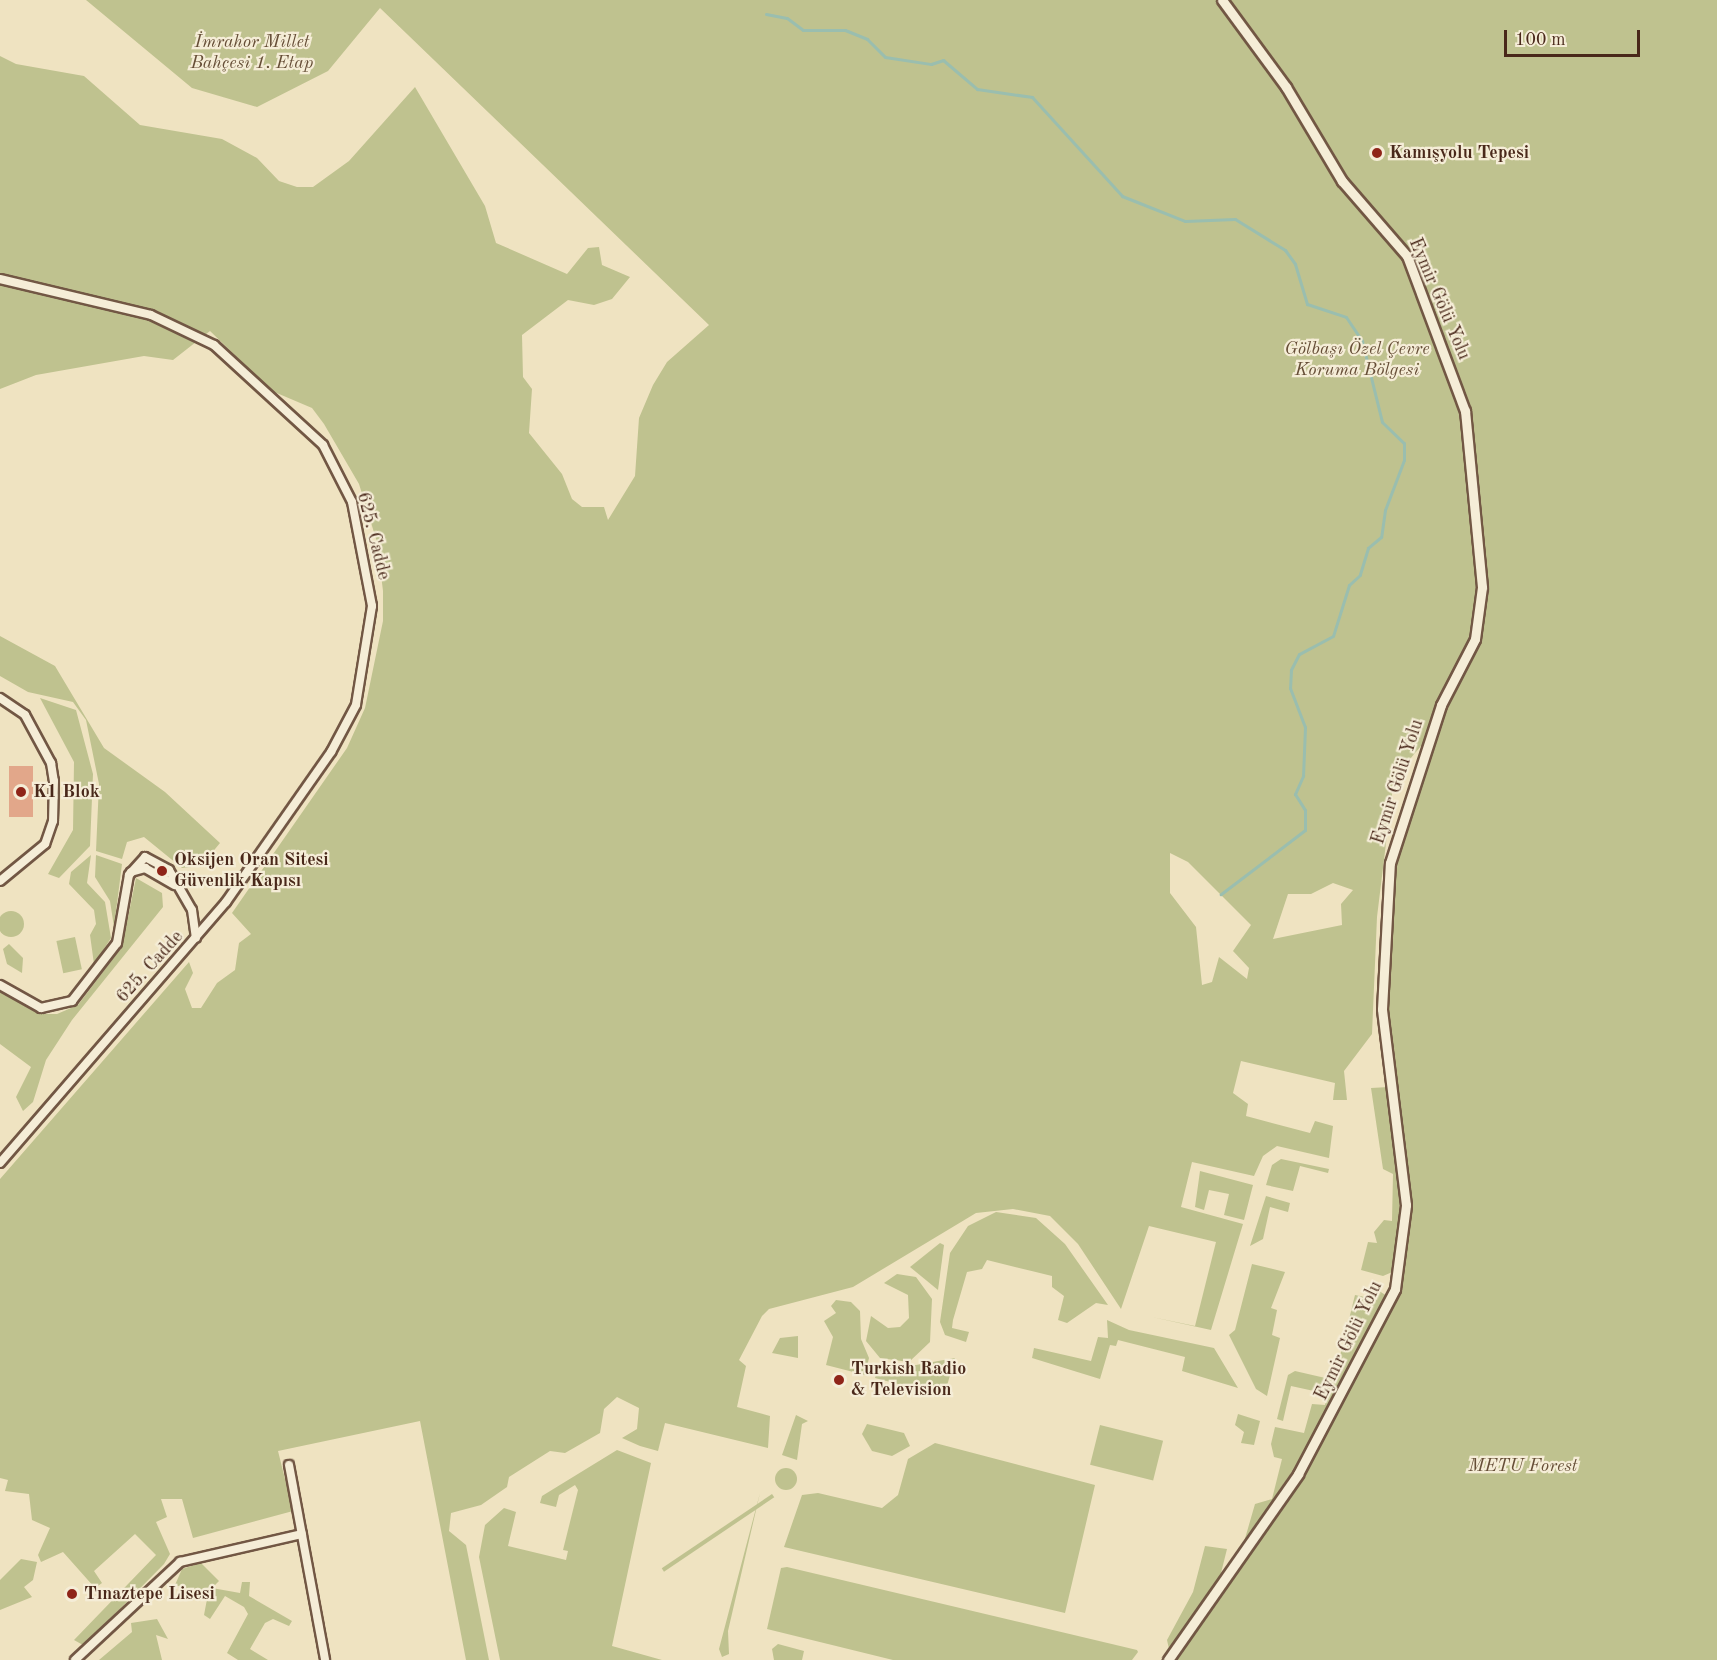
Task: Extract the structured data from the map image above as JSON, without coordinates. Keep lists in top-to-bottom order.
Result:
{
  "streets": {
    "street": ["Eymir Gölü Yolu", "625. Cadde"]
  },
  "parks": ["İmrahor Millet Bahçesi 1. Etap", "Gölbaşı Özel Çevre Koruma Bölgesi", "METU Forest"],
  "places": [
    "Kamışyolu Tepesi",
    "K1 Blok",
    "Oksijen Oran Sitesi Güvenlik Kapısı",
    "Turkish Radio & Television",
    "Tınaztepe Lisesi"
  ],
  "scale_bar": "100 m"
}
